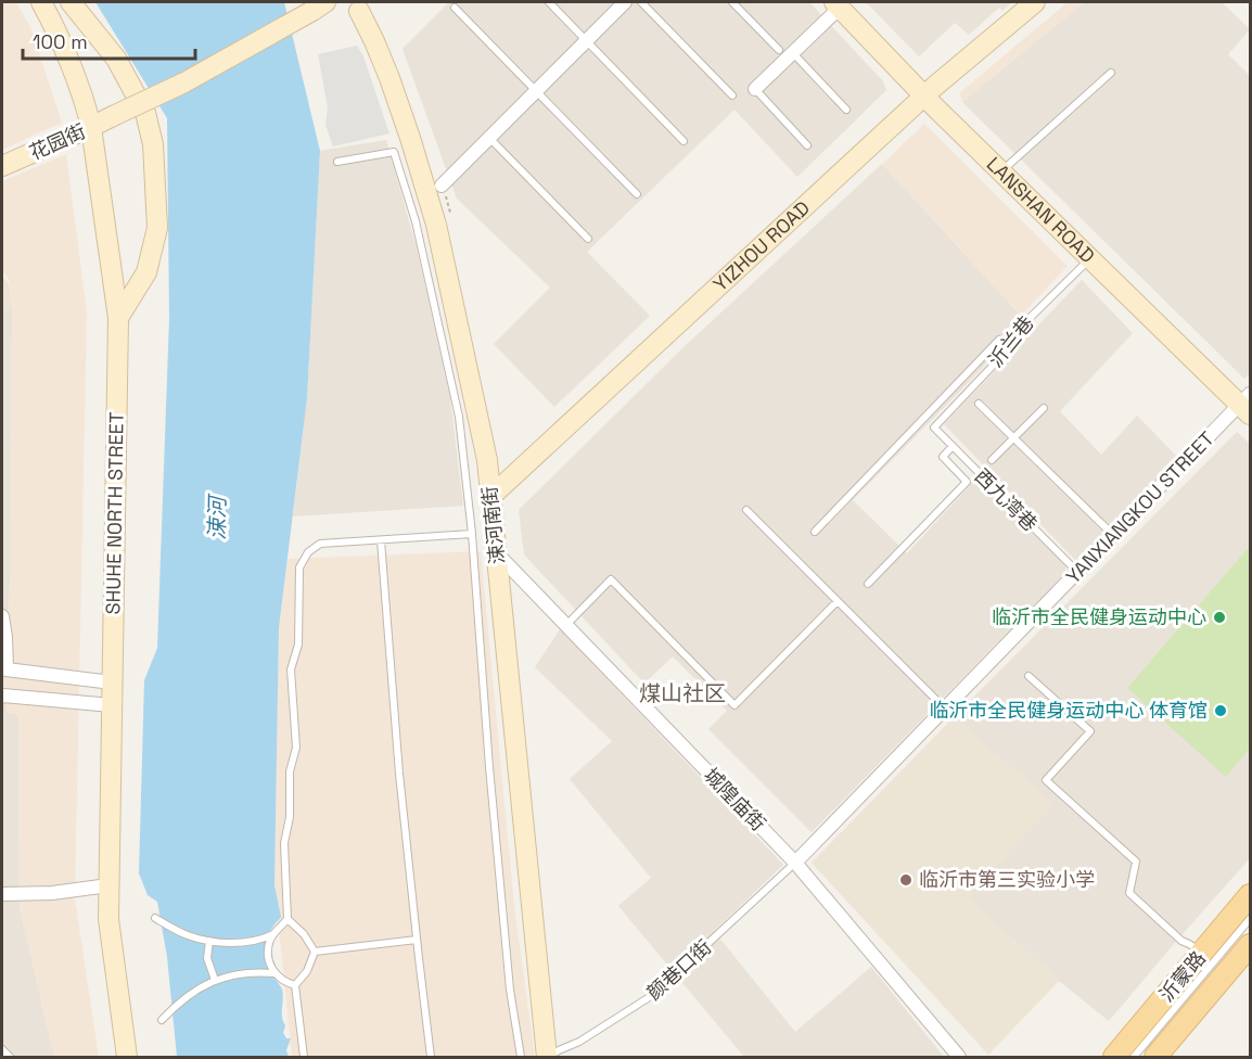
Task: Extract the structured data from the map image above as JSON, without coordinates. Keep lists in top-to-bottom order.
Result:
{
  "streets": {
    "main road": [
      "花园街",
      "LANSHAN ROAD",
      "YIZHOU ROAD",
      "SHUHE NORTH STREET",
      "涑河南街",
      "沂蒙路"
    ],
    "street": ["YANXIANGKOU STREET", "城隍庙街"],
    "lane": ["沂兰巷", "西九湾巷", "颜巷口街"]
  },
  "crossings": [
    ["花园街", "SHUHE NORTH STREET"],
    ["LANSHAN ROAD", "YIZHOU ROAD"],
    ["LANSHAN ROAD", "沂兰巷"],
    ["LANSHAN ROAD", "YANXIANGKOU STREET"],
    ["YIZHOU ROAD", "涑河南街"],
    ["沂兰巷", "西九湾巷"],
    ["西九湾巷", "YANXIANGKOU STREET"],
    ["YANXIANGKOU STREET", "城隍庙街"],
    ["YANXIANGKOU STREET", "颜巷口街"],
    ["涑河南街", "城隍庙街"],
    ["涑河南街", "颜巷口街"],
    ["城隍庙街", "颜巷口街"]
  ],
  "districts": ["煤山社区"],
  "water": ["涑河"],
  "places": ["临沂市全民健身运动中心", "临沂市全民健身运动中心 体育馆", "临沂市第三实验小学"],
  "scale_bar": "100 m"
}
